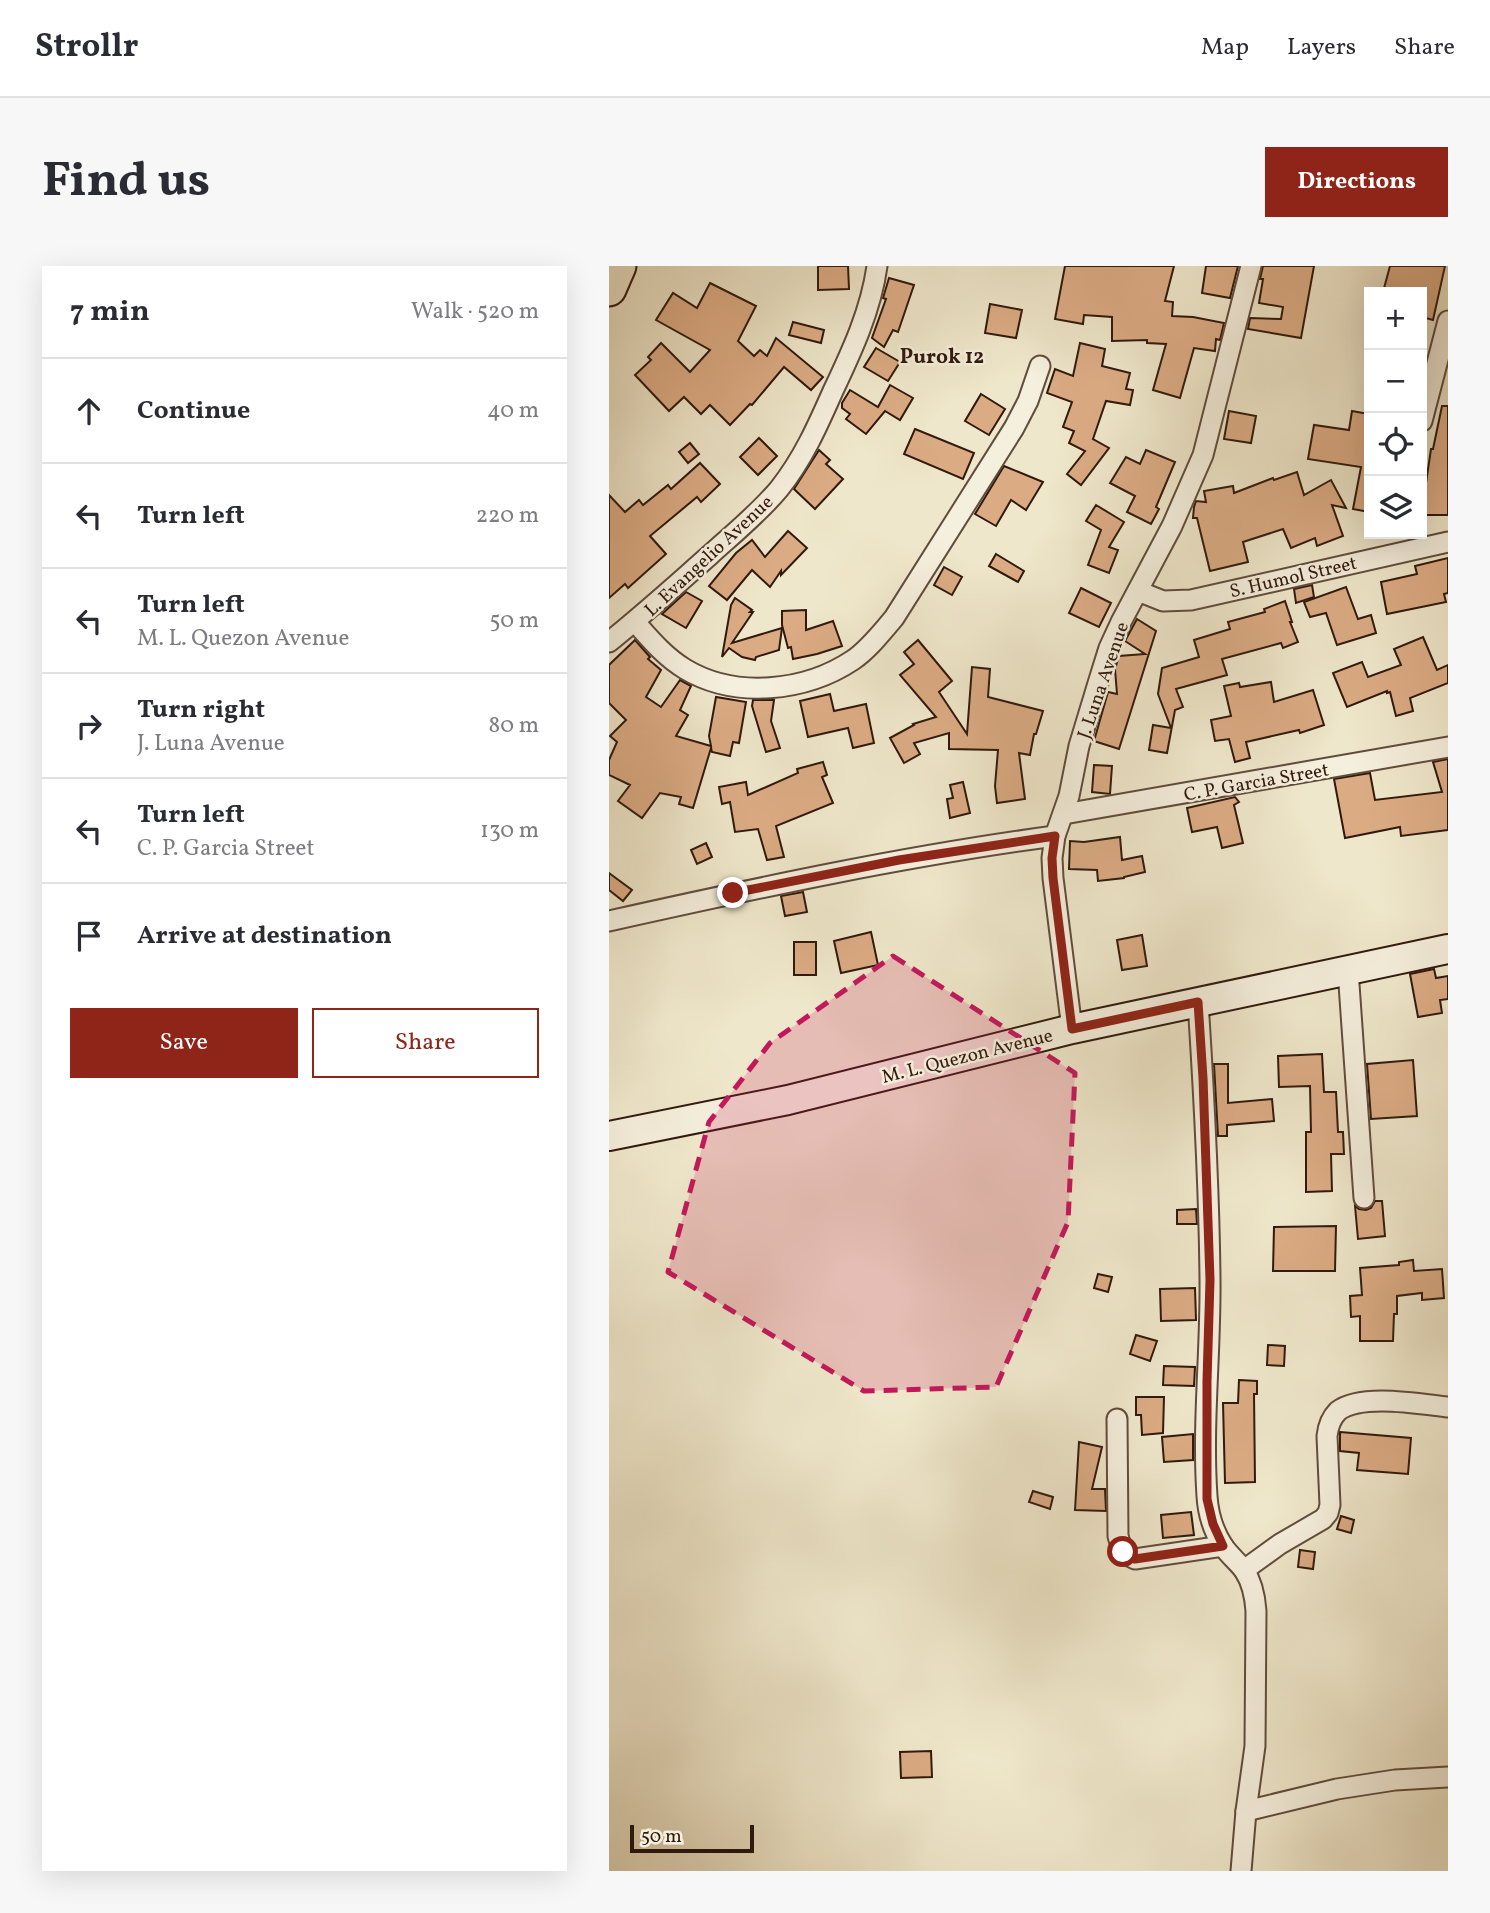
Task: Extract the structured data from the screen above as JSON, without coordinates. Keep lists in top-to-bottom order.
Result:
{
  "streets": {
    "main road": ["M. L. Quezon Avenue"],
    "street": [
      "L. Evangelio Avenue",
      "S. Humol Street",
      "J. Luna Avenue",
      "C. P. Garcia Street"
    ]
  },
  "crossings": [
    ["S. Humol Street", "J. Luna Avenue"],
    ["J. Luna Avenue", "C. P. Garcia Street"],
    ["J. Luna Avenue", "M. L. Quezon Avenue"]
  ],
  "districts": ["Purok 12"],
  "scale_bar": "50 m",
  "page": {
    "header": "Strollr",
    "nav": ["Map", "Layers", "Share"],
    "buttons": [
      "Directions",
      ["Save", "Share"]
    ],
    "title": "Find us",
    "heading": ["7 min", "Walk · 520 m"],
    "map_buttons": ["+", "−"],
    "list": [
      ["Continue", "40 m"],
      ["Turn left", "220 m"],
      ["Turn left", "M. L. Quezon Avenue", "50 m"],
      ["Turn right", "J. Luna Avenue", "80 m"],
      ["Turn left", "C. P. Garcia Street", "130 m"],
      "Arrive at destination"
    ],
    "scale": "50 m"
  }
}
